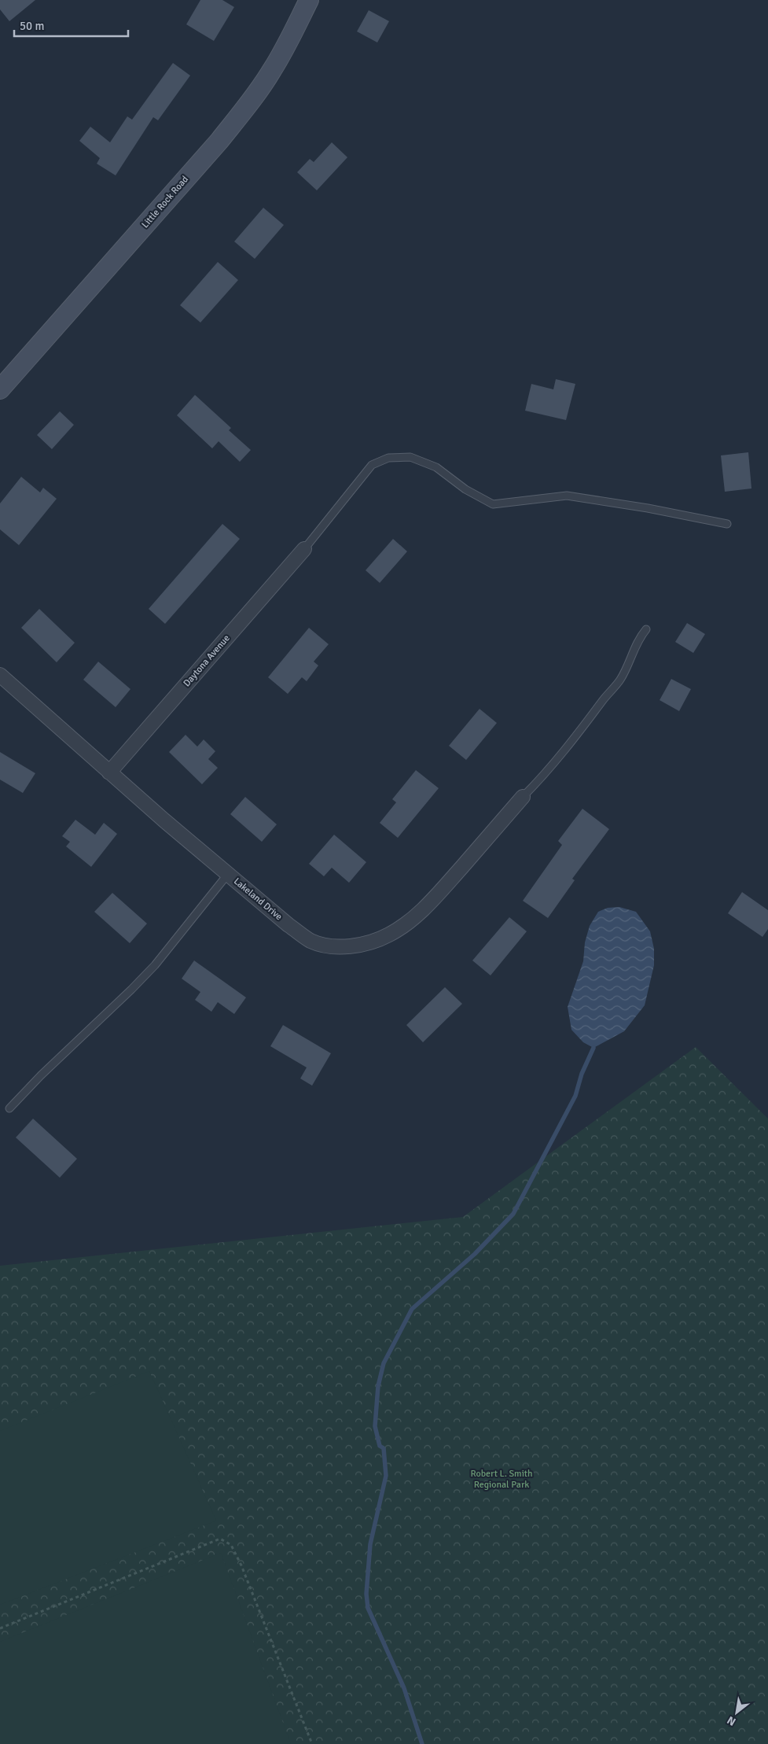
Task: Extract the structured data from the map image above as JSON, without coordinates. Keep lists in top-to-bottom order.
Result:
{
  "streets": {
    "main road": ["Little Rock Road"],
    "street": ["Daytona Avenue", "Lakeland Drive"]
  },
  "crossings": [
    ["Daytona Avenue", "Lakeland Drive"]
  ],
  "parks": ["Robert L. Smith Regional Park"],
  "scale_bar": "50 m",
  "north": "bottom left"
}
